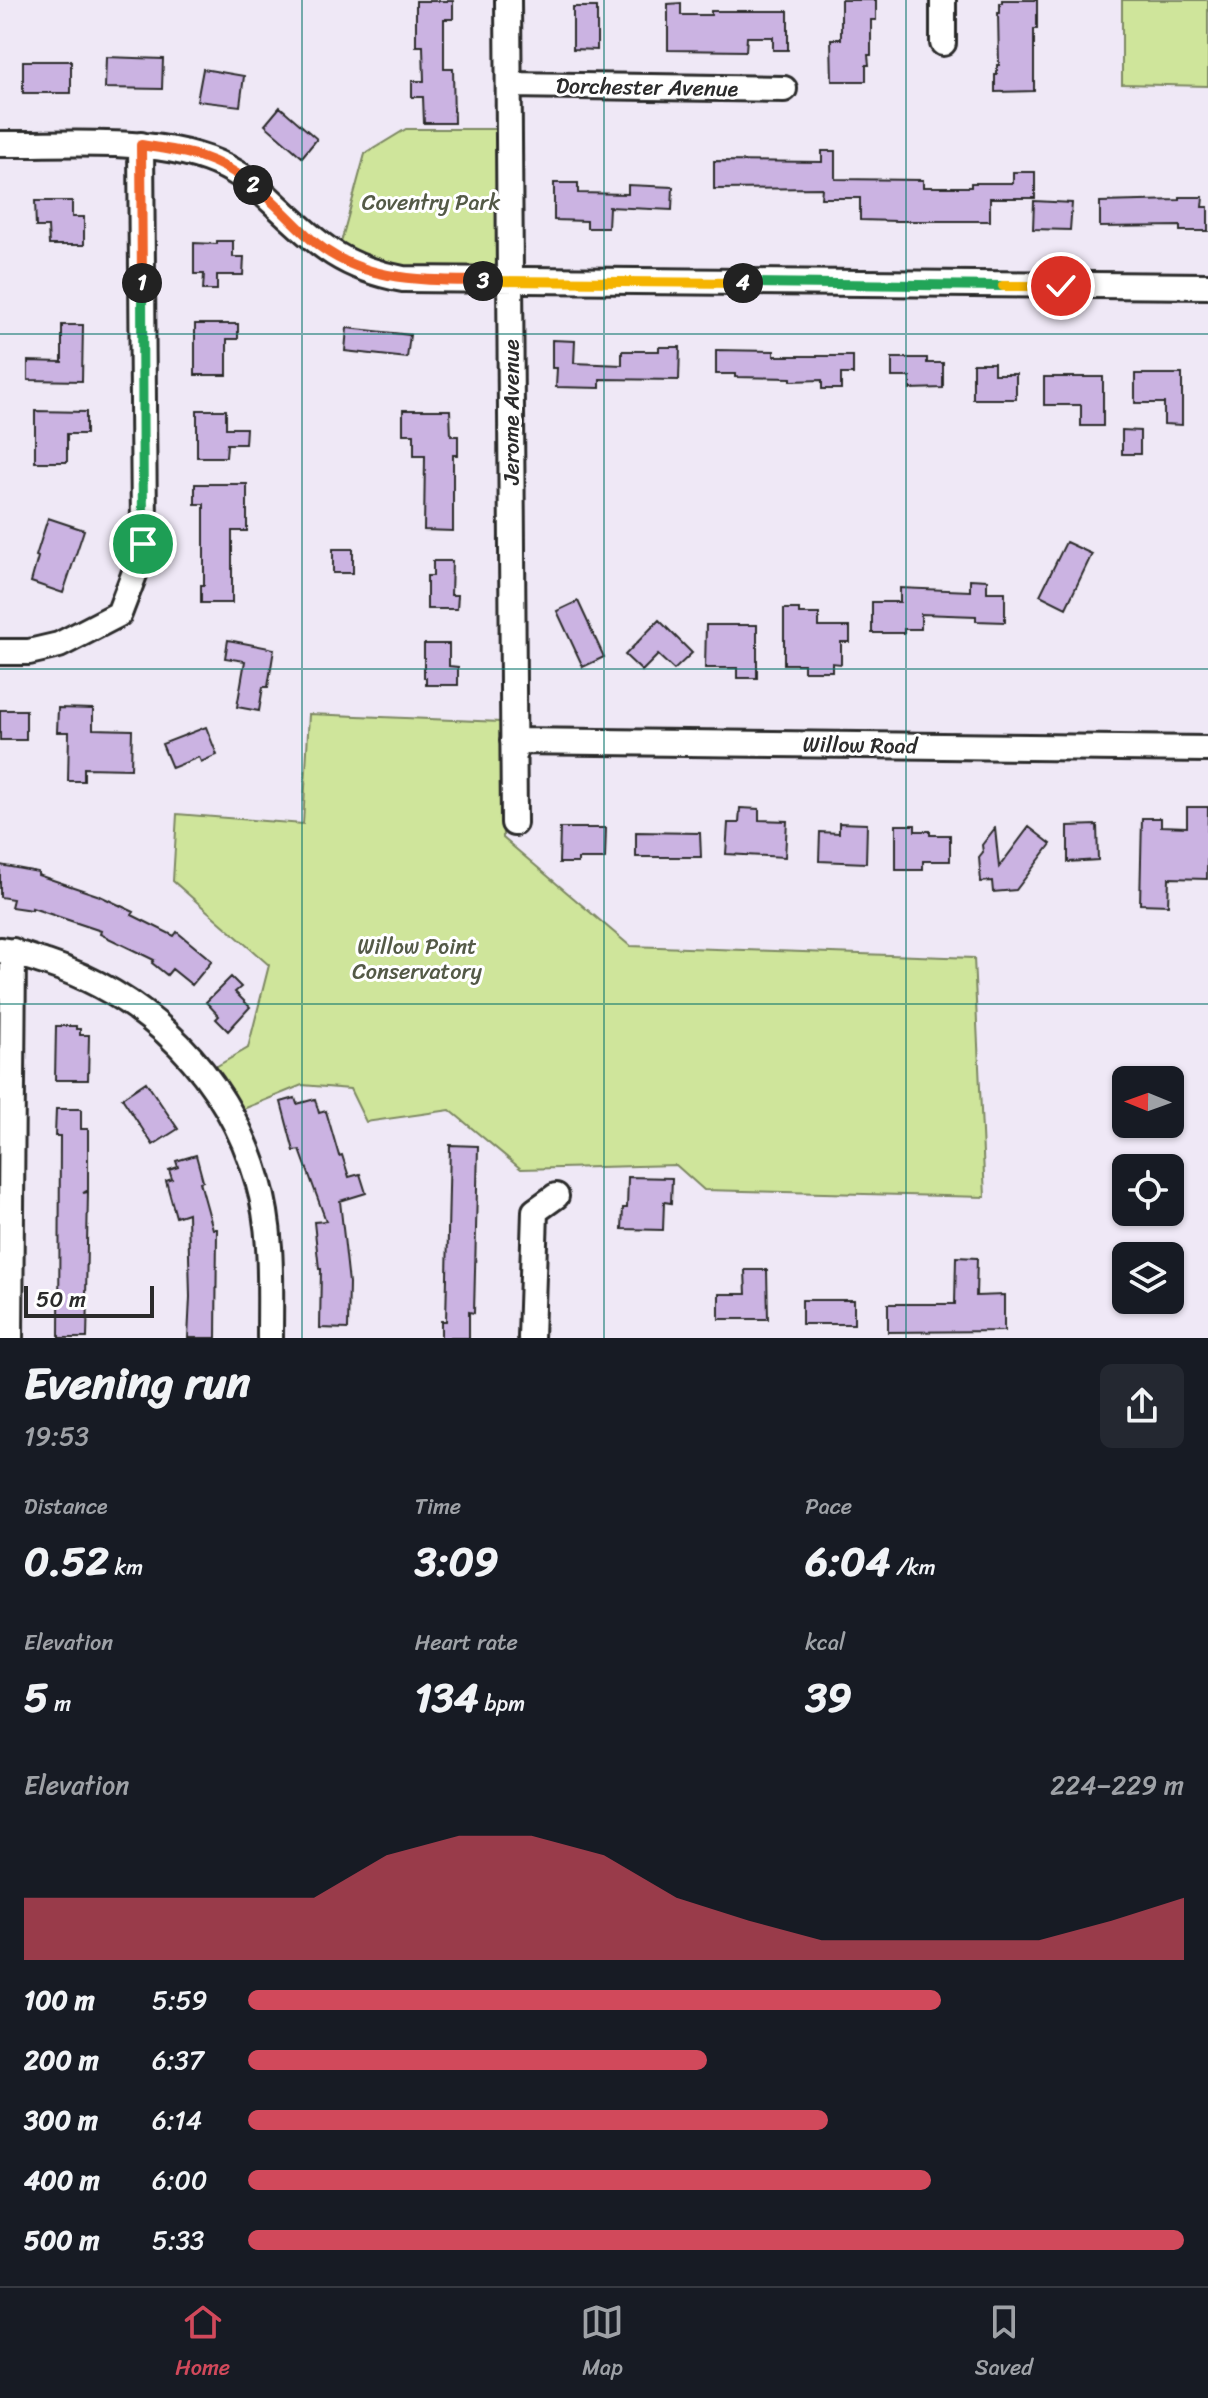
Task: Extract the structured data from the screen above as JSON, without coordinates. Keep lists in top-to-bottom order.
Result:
{
  "streets": {
    "street": ["Dorchester Avenue", "Jerome Avenue", "Willow Road"]
  },
  "crossings": [
    ["Dorchester Avenue", "Jerome Avenue"],
    ["Jerome Avenue", "Willow Road"]
  ],
  "parks": ["Coventry Park", "Willow Point Conservatory"],
  "scale_bar": "50 m",
  "north": "left",
  "page": {
    "pins": [
      "2",
      "3",
      "1",
      "4"
    ],
    "scale": "50 m",
    "heading": ["Evening run", "19:53"],
    "stats": [
      ["Distance", "0.52 km"],
      ["Time", "3:09"],
      ["Pace", "6:04 /km"],
      ["Elevation", "5 m"],
      ["Heart rate", "134 bpm"],
      ["kcal", "39"]
    ],
    "chart": ["Elevation", "224–229 m"],
    "list": [
      {
        "name": "100 m",
        "note": "5:59"
      },
      {
        "name": "200 m",
        "note": "6:37"
      },
      {
        "name": "300 m",
        "note": "6:14"
      },
      {
        "name": "400 m",
        "note": "6:00"
      },
      {
        "name": "500 m",
        "note": "5:33"
      }
    ],
    "tabs": ["Home", "Map", "Saved"]
  }
}
